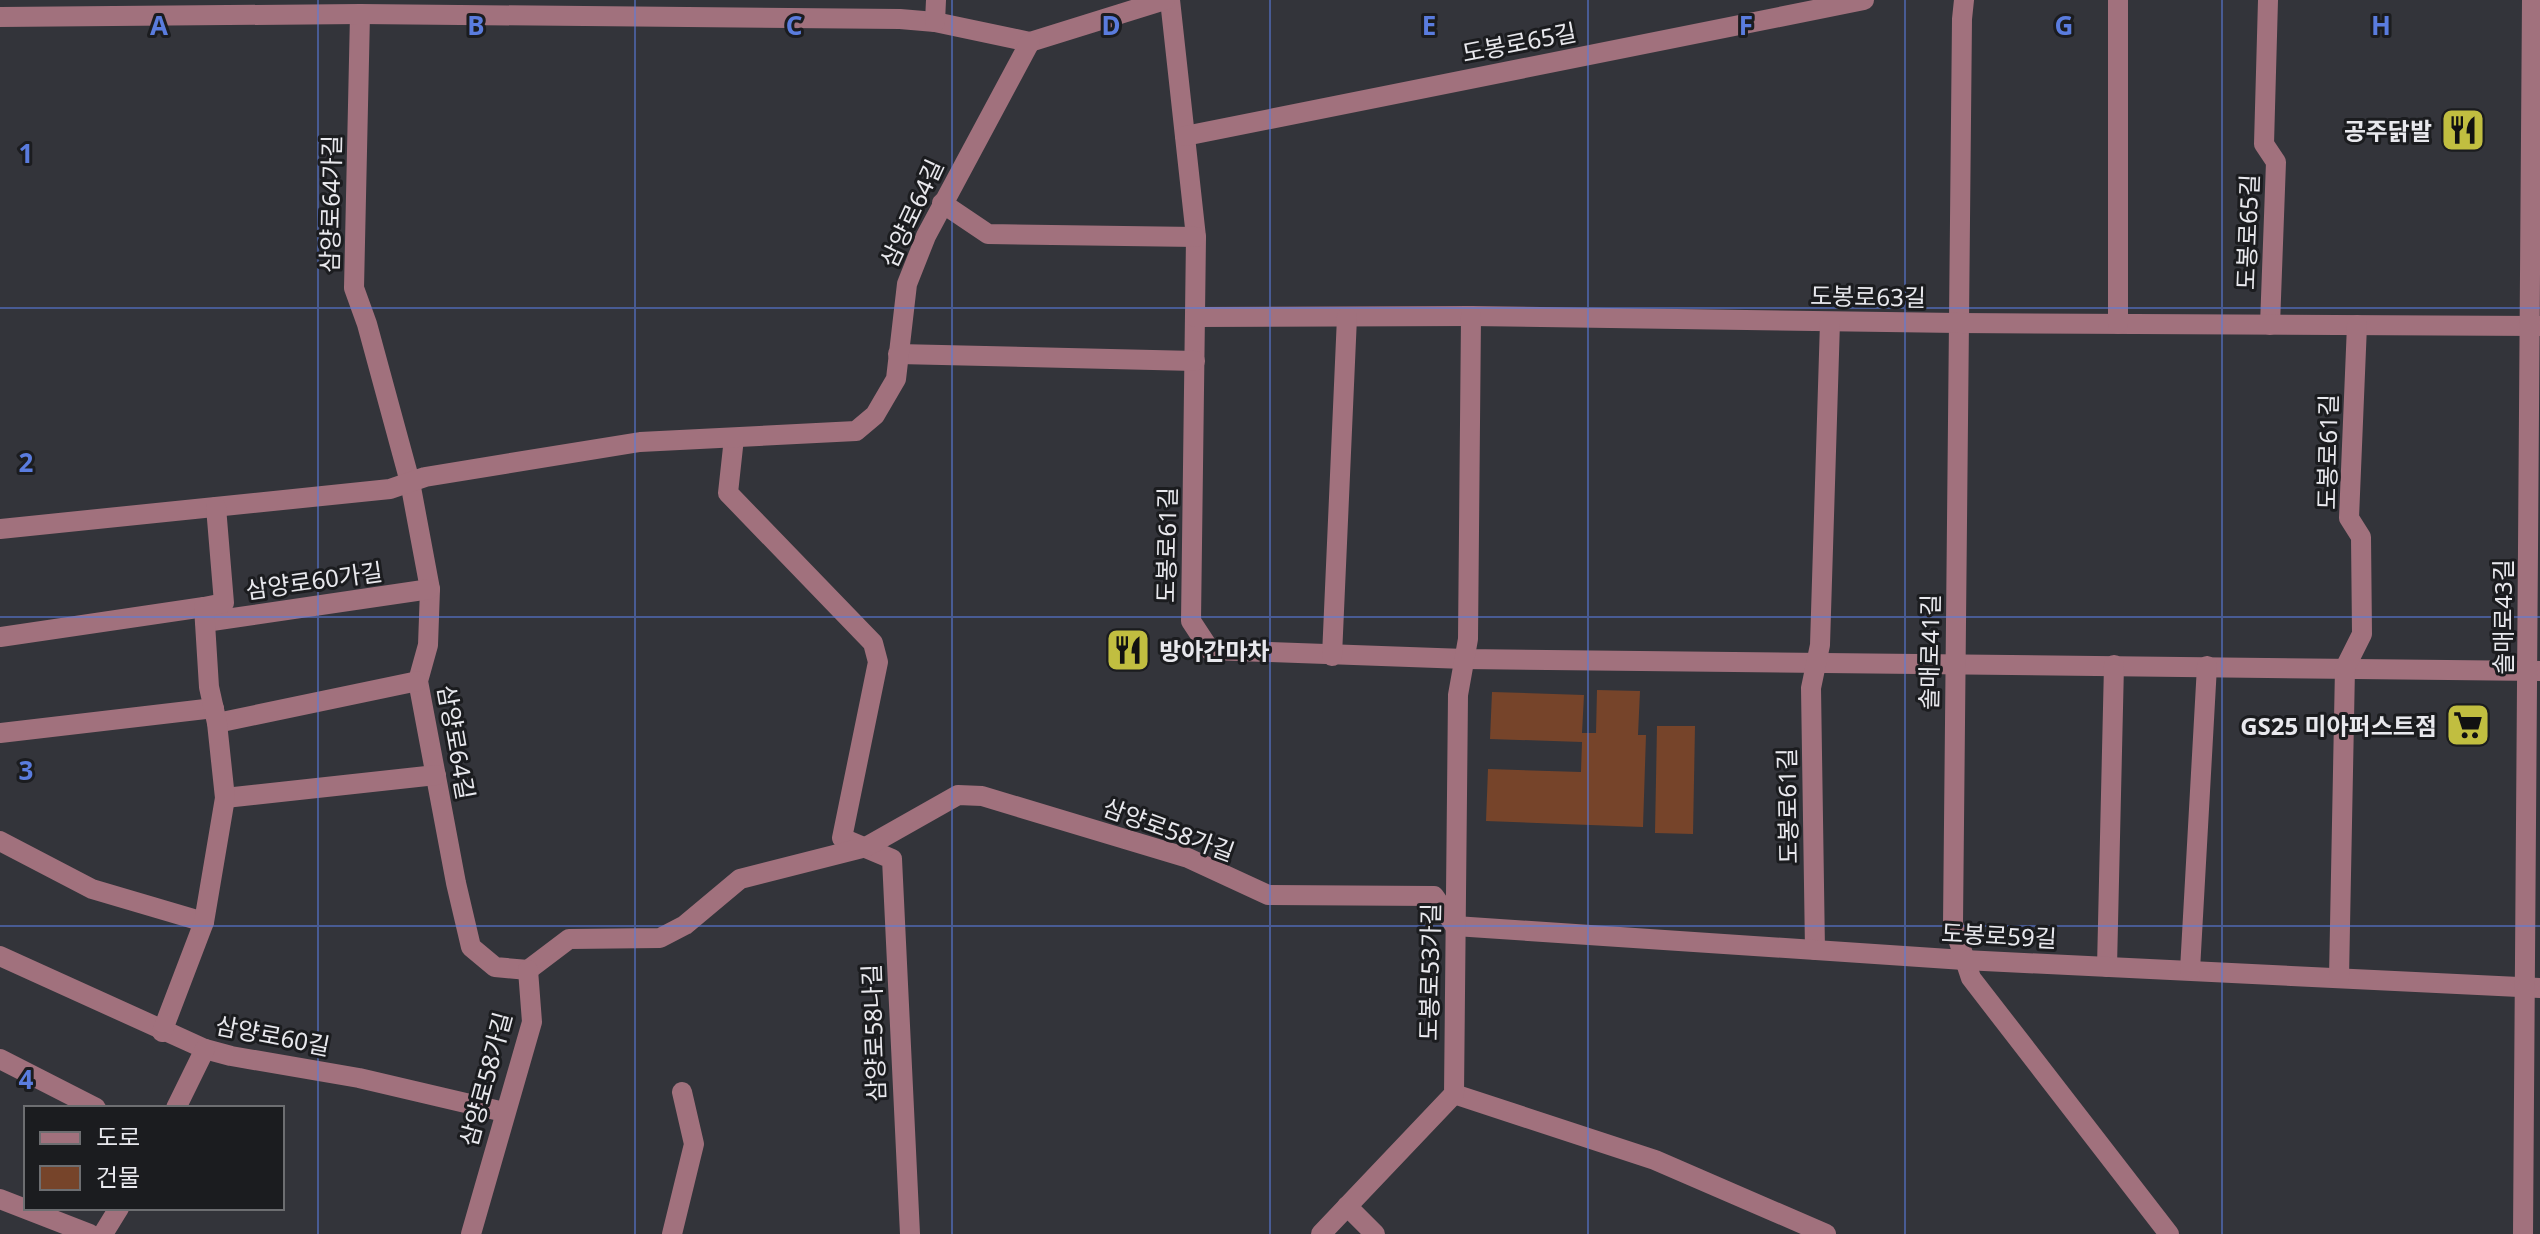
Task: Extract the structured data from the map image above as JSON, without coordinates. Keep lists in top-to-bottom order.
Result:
{
  "streets": {
    "street": [
      "도봉로65길",
      "삼양로64가길",
      "삼양로64길",
      "도봉로63길",
      "도봉로61길",
      "삼양로60가길",
      "솔매로43길",
      "솔매로41길",
      "삼양로58가길",
      "도봉로59길",
      "도봉로53가길",
      "삼양로58나길",
      "삼양로60길"
    ]
  },
  "crossings": [
    ["도봉로65길", "도봉로63길"],
    ["도봉로65길", "도봉로61길"],
    ["삼양로64가길", "삼양로64길"],
    ["삼양로64길", "삼양로60가길"],
    ["삼양로64길", "삼양로58가길"],
    ["도봉로63길", "도봉로61길"],
    ["도봉로63길", "솔매로43길"],
    ["도봉로63길", "솔매로41길"],
    ["도봉로61길", "솔매로43길"],
    ["도봉로61길", "솔매로41길"],
    ["도봉로61길", "도봉로59길"],
    ["도봉로61길", "도봉로53가길"],
    ["솔매로43길", "도봉로59길"],
    ["솔매로41길", "도봉로59길"],
    ["삼양로58가길", "도봉로59길"],
    ["삼양로58가길", "도봉로53가길"],
    ["삼양로58가길", "삼양로58나길"],
    ["삼양로58가길", "삼양로60길"],
    ["도봉로59길", "도봉로53가길"]
  ],
  "places": {
    "restaurant": ["공주닭발", "방아간마차"],
    "supermarket": ["GS25 미아퍼스트점"]
  },
  "legend": ["도로", "건물"],
  "grid": {
    "columns": [
      "A",
      "B",
      "C",
      "D",
      "E",
      "F",
      "G",
      "H"
    ],
    "rows": [
      "1",
      "2",
      "3",
      "4"
    ]
  }
}
